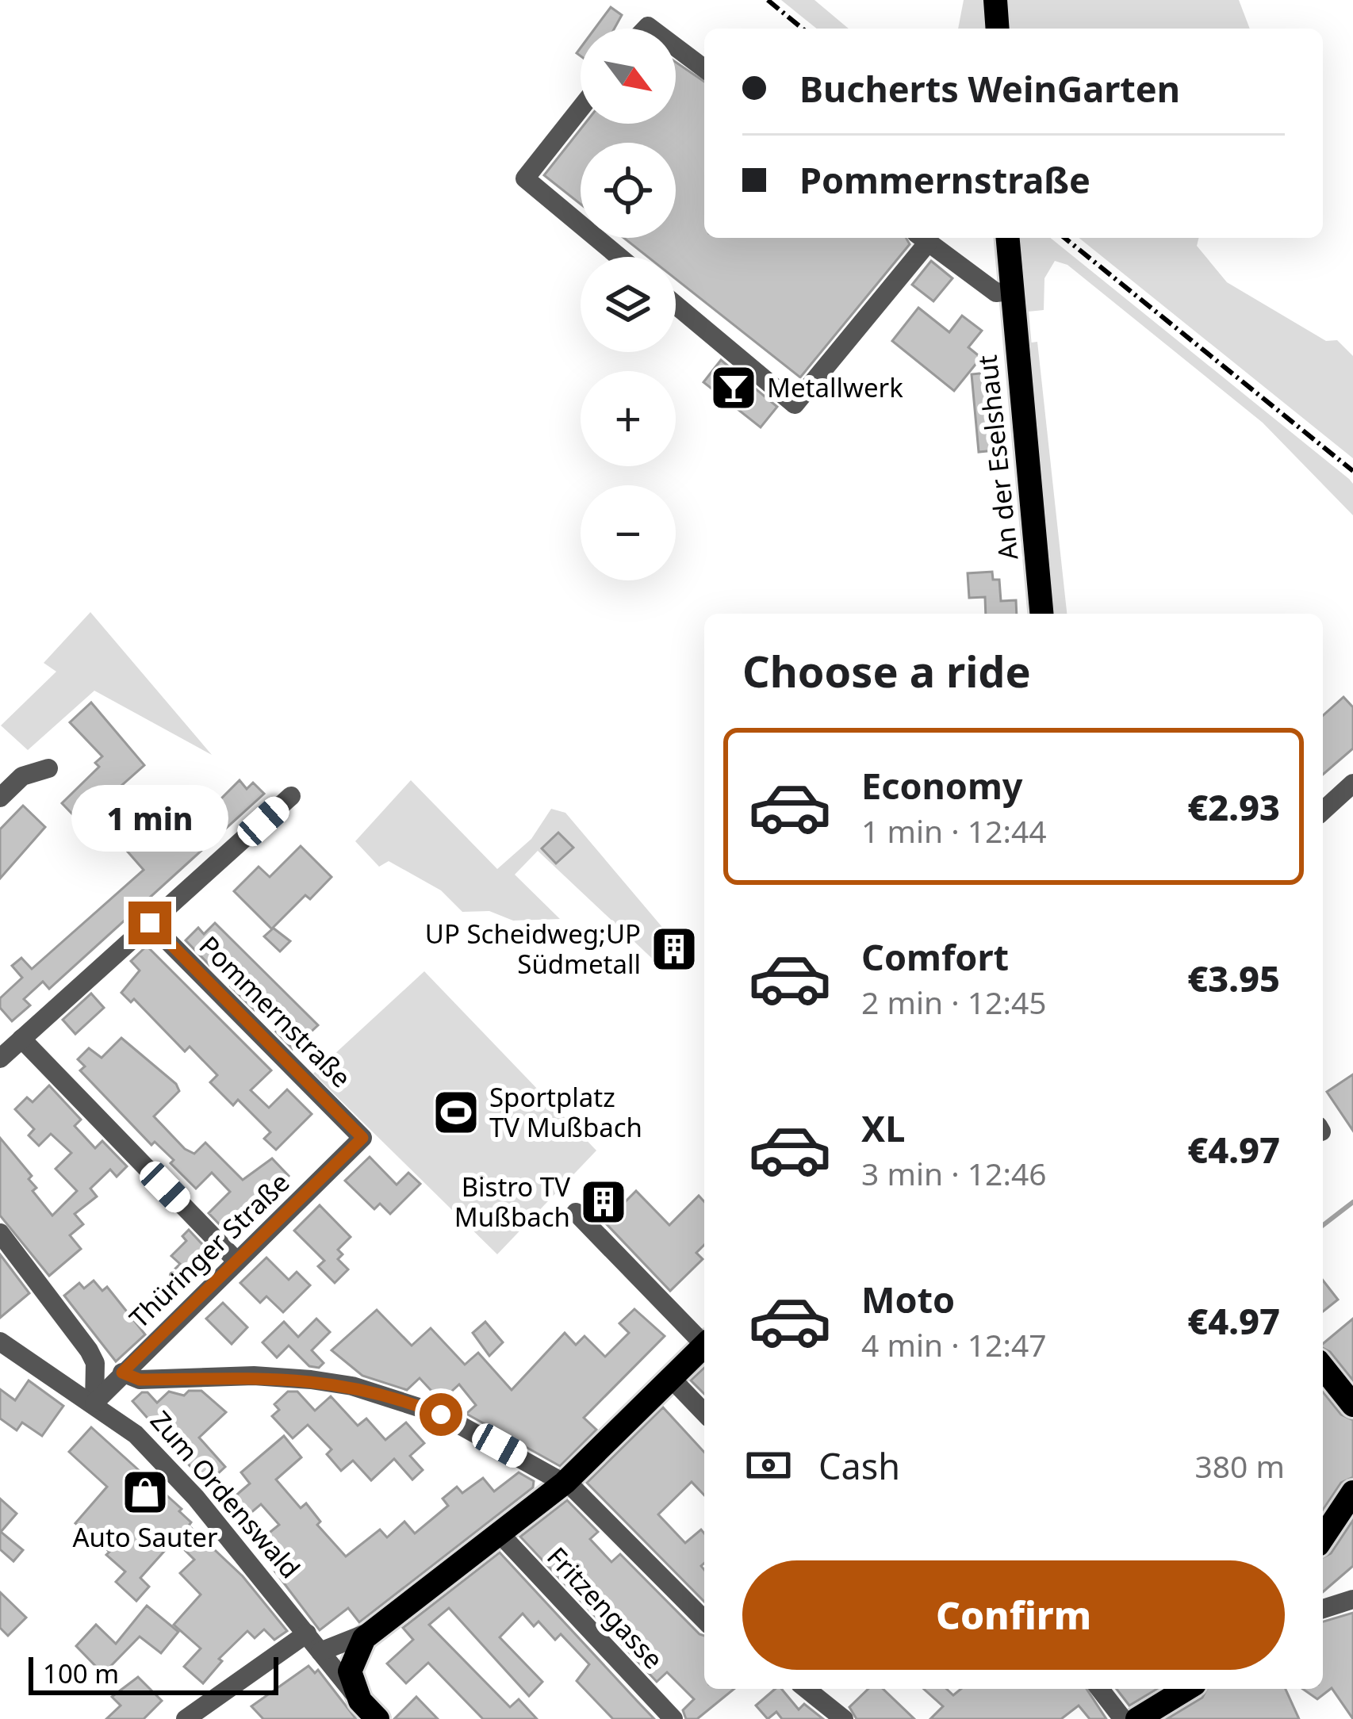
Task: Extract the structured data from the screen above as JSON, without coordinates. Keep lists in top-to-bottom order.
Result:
{
  "streets": {
    "main road": ["An der Eselshaut"],
    "street": [
      "Pommernstraße",
      "Thüringer Straße",
      "Zum Ordenswald",
      "Fritzengasse"
    ]
  },
  "crossings": [
    ["Pommernstraße", "Thüringer Straße"],
    ["Thüringer Straße", "Zum Ordenswald"]
  ],
  "places": {
    "bar": ["Metallwerk"],
    "building": ["UP Scheidweg;UP Südmetall", "Bistro TV Mußbach"],
    "sports": ["Sportplatz TV Mußbach"],
    "shop": ["Auto Sauter"]
  },
  "scale_bar": "100 m",
  "north": "bottom right",
  "page": {
    "map_buttons": ["+", "−"],
    "banner": ["Bucherts WeinGarten", "Pommernstraße"],
    "heading": "Choose a ride",
    "list": [
      {
        "name": "Economy",
        "note": "1 min · 12:44",
        "value": "€2.93"
      },
      {
        "name": "Comfort",
        "note": "2 min · 12:45",
        "value": "€3.95"
      },
      {
        "name": "XL",
        "note": "3 min · 12:46",
        "value": "€4.97"
      },
      {
        "name": "Moto",
        "note": "4 min · 12:47",
        "value": "€4.97"
      }
    ],
    "bubble": "1 min",
    "pay": ["Cash", "380 m"],
    "buttons": "Confirm",
    "scale": "100 m"
  }
}
